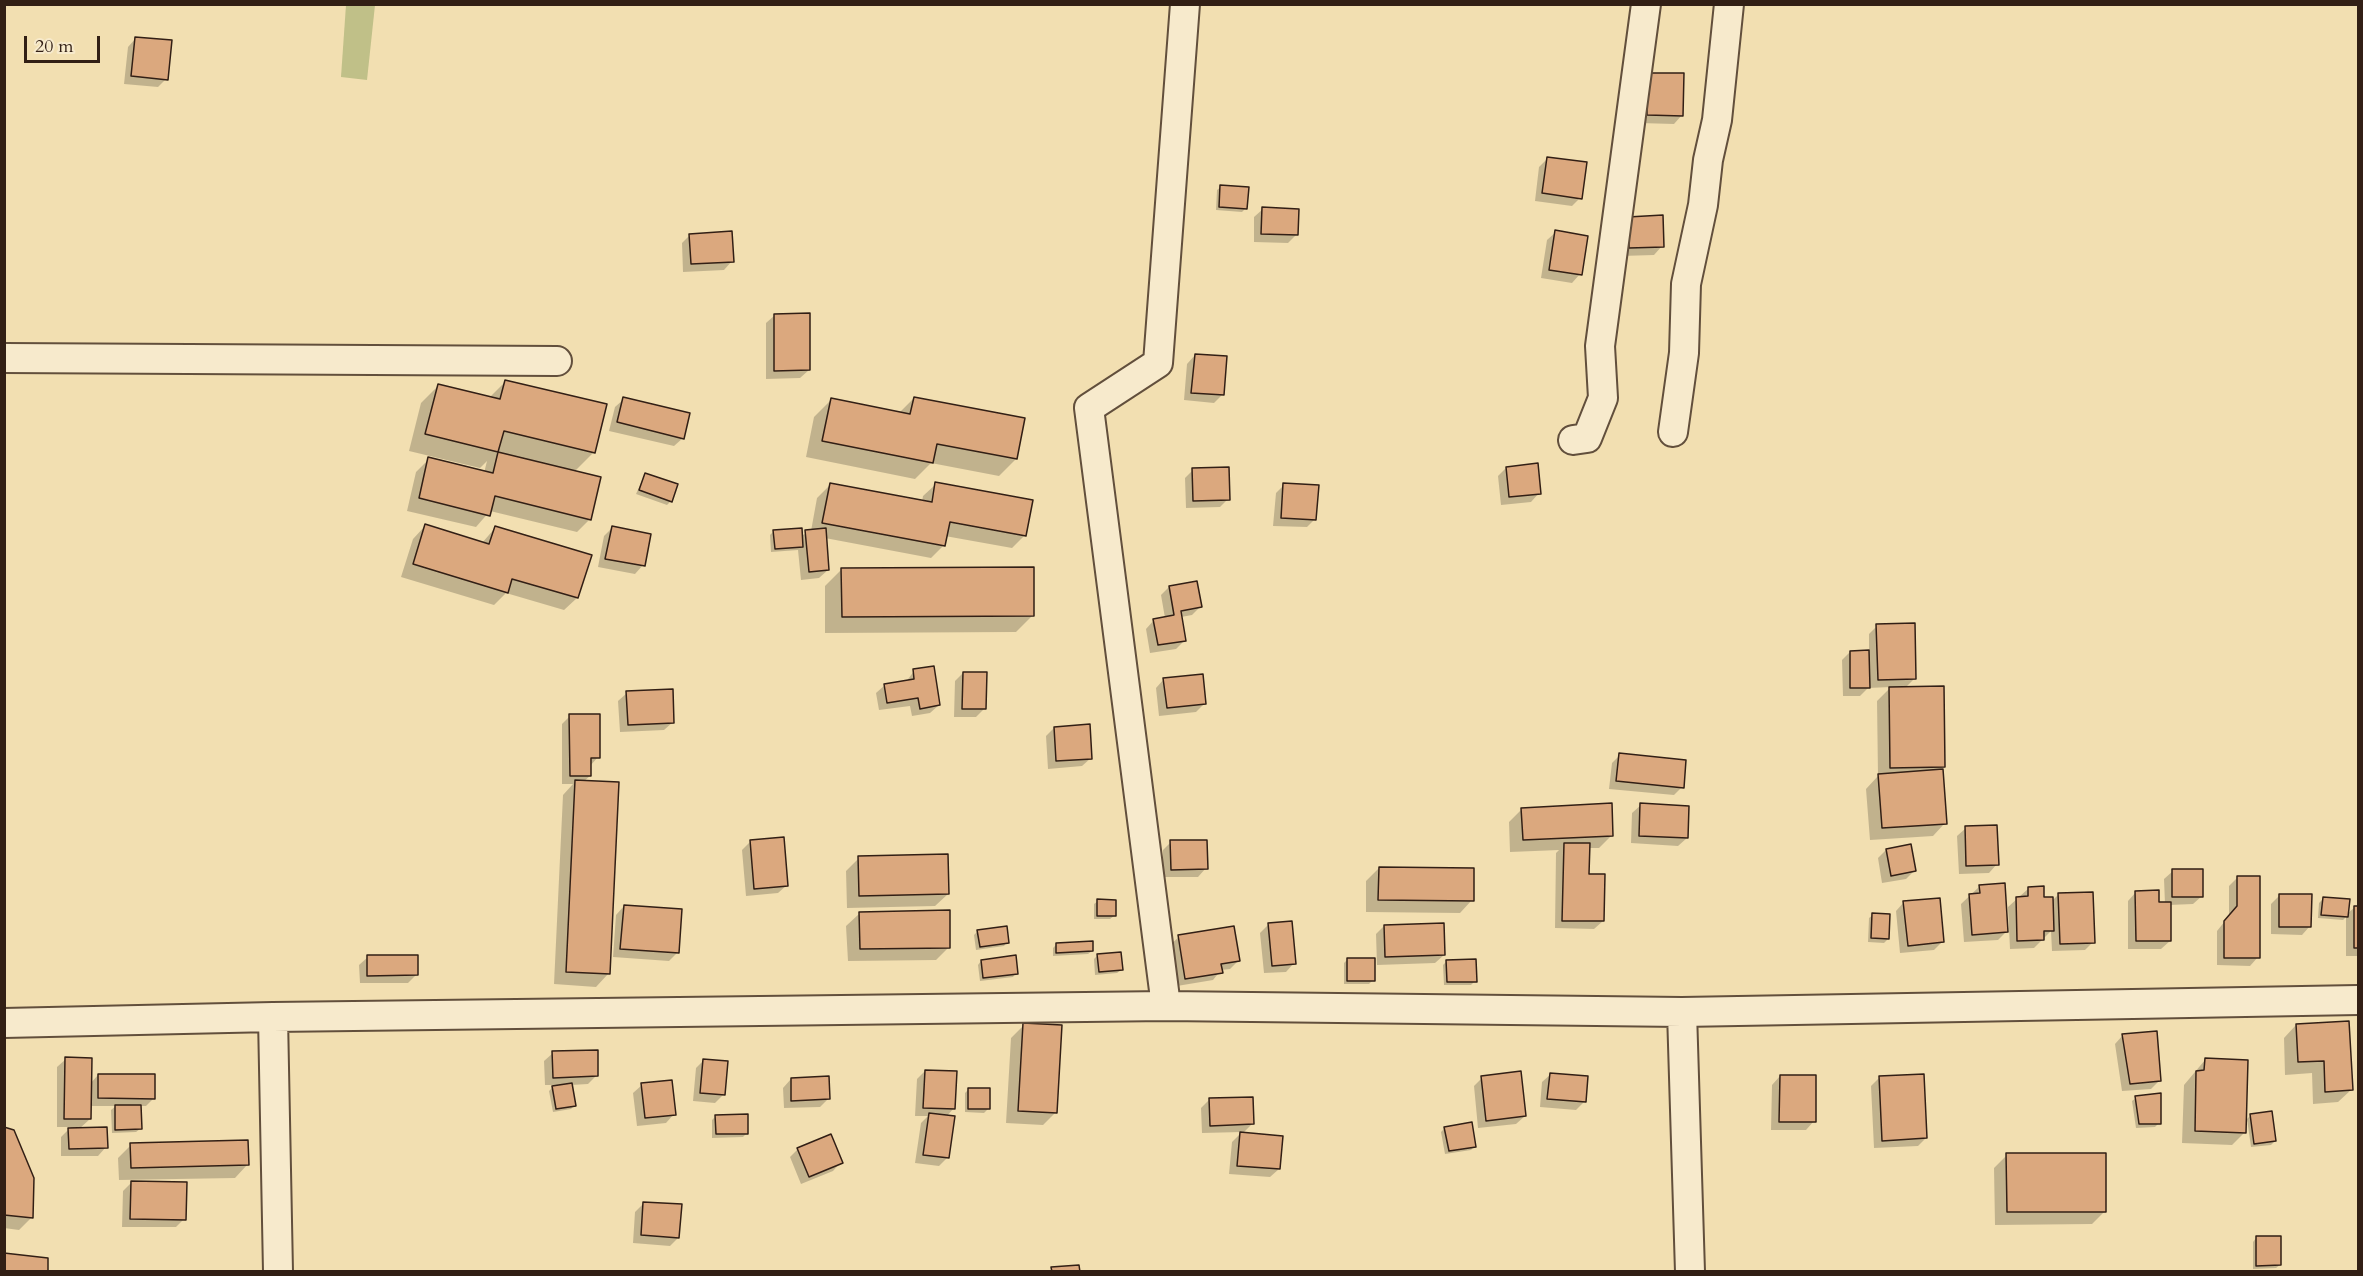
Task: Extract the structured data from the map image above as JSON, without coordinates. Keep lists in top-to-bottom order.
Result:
{
  "scale_bar": "20 m"
}
